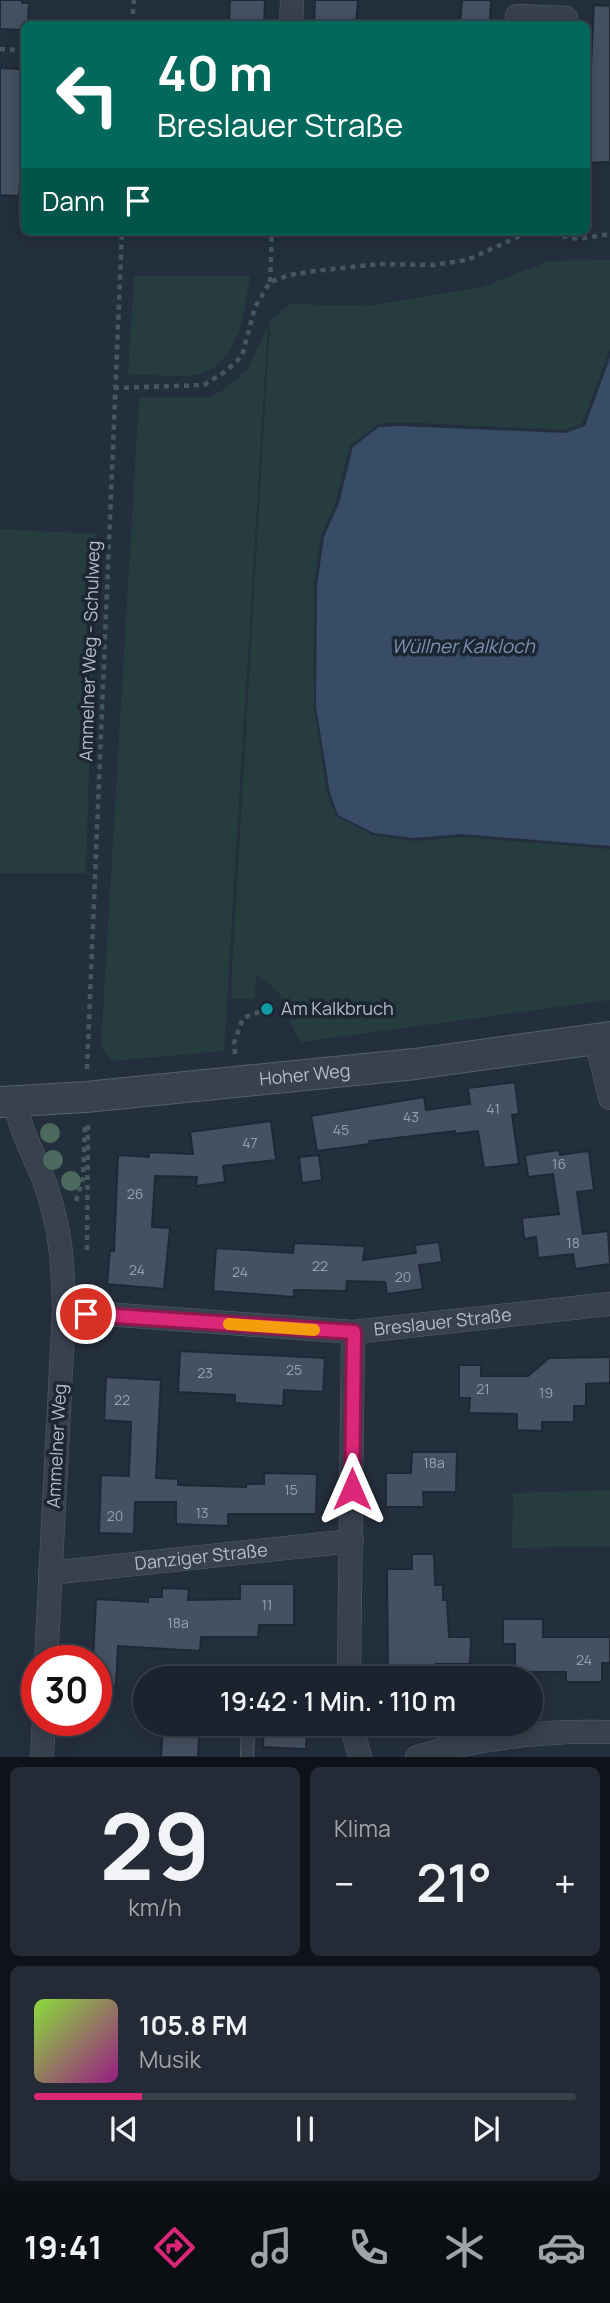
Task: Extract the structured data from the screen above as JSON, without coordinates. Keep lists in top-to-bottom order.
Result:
{
  "streets": {
    "street": [
      "Hoher Weg",
      "Breslauer Straße",
      "Ammelner Weg",
      "Danziger Straße"
    ],
    "path": ["Ammelner Weg - Schulweg"]
  },
  "crossings": [
    ["Ammelner Weg - Schulweg", "Hoher Weg"],
    ["Hoher Weg", "Ammelner Weg"],
    ["Breslauer Straße", "Ammelner Weg"],
    ["Ammelner Weg", "Danziger Straße"]
  ],
  "water": ["Wüllner Kalkloch"],
  "places": ["Am Kalkbruch"],
  "house_numbers": [
    "41",
    "43",
    "45",
    "47",
    "16",
    "26",
    "18",
    "22",
    "24",
    "24",
    "20",
    "25",
    "23",
    "21",
    "19",
    "22",
    "18a",
    "15",
    "13",
    "20",
    "11",
    "18a",
    "24"
  ],
  "page": {
    "turn": ["40 m", "Breslauer Straße"],
    "then": "Dann",
    "limit": "30",
    "trip": "19:42 · 1 Min. · 110 m",
    "tile": [
      ["29", "km/h"],
      "Klima"
    ],
    "heat": ["−", "21°", "+"],
    "song": ["105.8 FM", "Musik"],
    "tabs": "19:41"
  }
}
